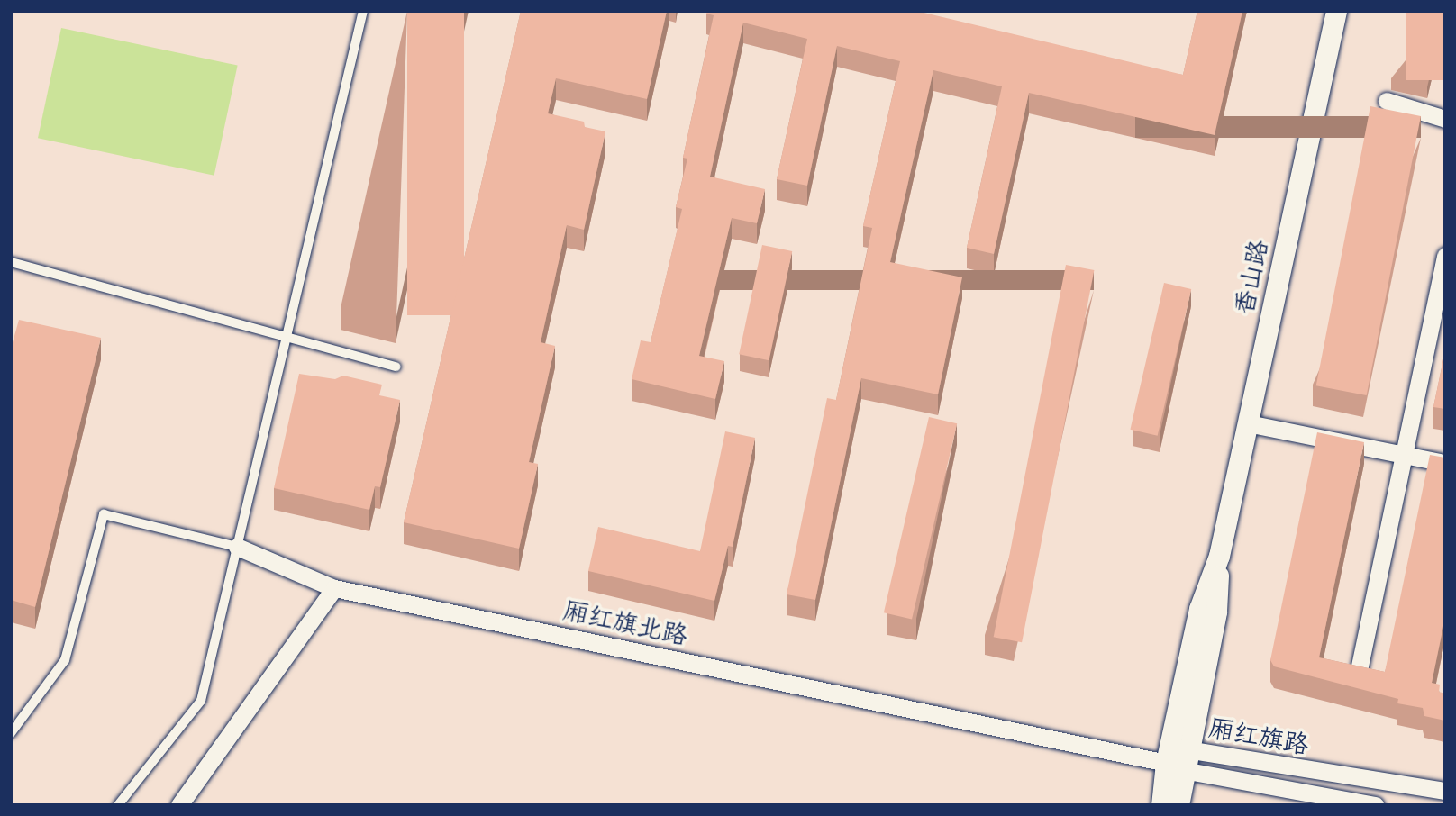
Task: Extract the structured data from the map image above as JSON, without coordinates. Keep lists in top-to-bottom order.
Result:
{
  "streets": {
    "street": ["香山路", "厢红旗北路", "厢红旗路"]
  },
  "crossings": [
    ["香山路", "厢红旗北路"],
    ["香山路", "厢红旗路"],
    ["厢红旗北路", "厢红旗路"]
  ]
}
